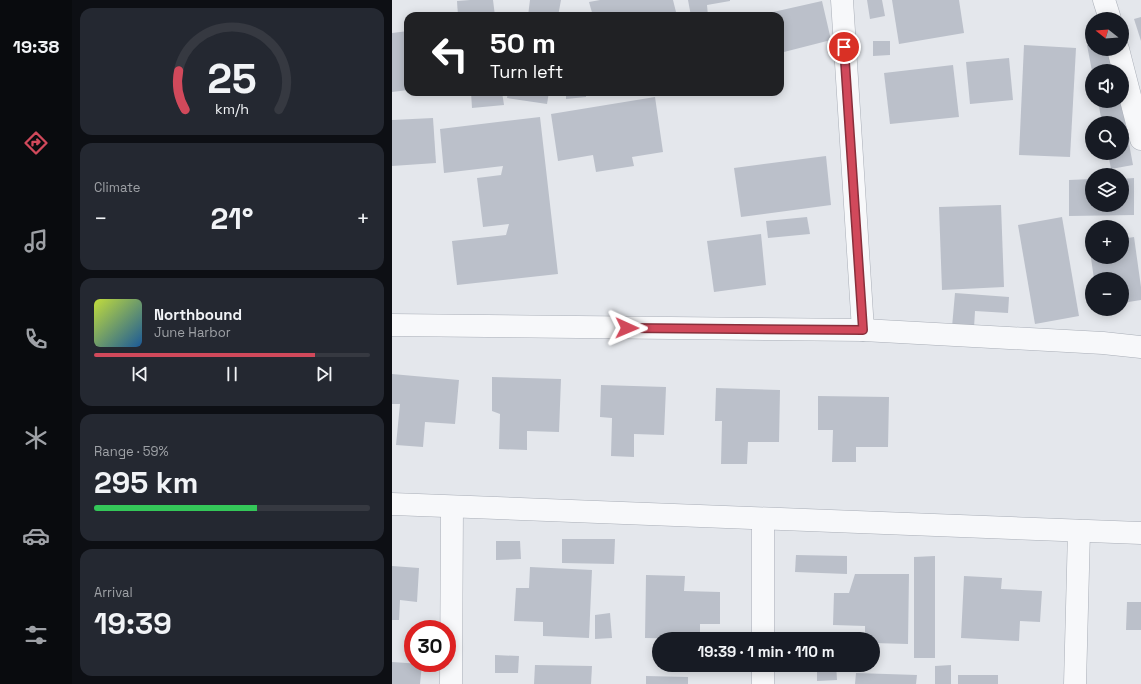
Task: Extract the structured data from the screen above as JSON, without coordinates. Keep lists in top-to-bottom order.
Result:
{
  "north": "left",
  "page": {
    "tabs": "19:38",
    "map_buttons": ["+", "−"],
    "turn": ["50 m", "Turn left"],
    "tile": [
      "Climate",
      ["Range · 59%", "295 km"],
      ["Arrival", "19:39"]
    ],
    "heat": ["−", "21°", "+"],
    "song": ["Northbound", "June Harbor"],
    "limit": "30",
    "trip": "19:39 · 1 min · 110 m",
    "gauge": ["25", "km/h"]
  }
}
